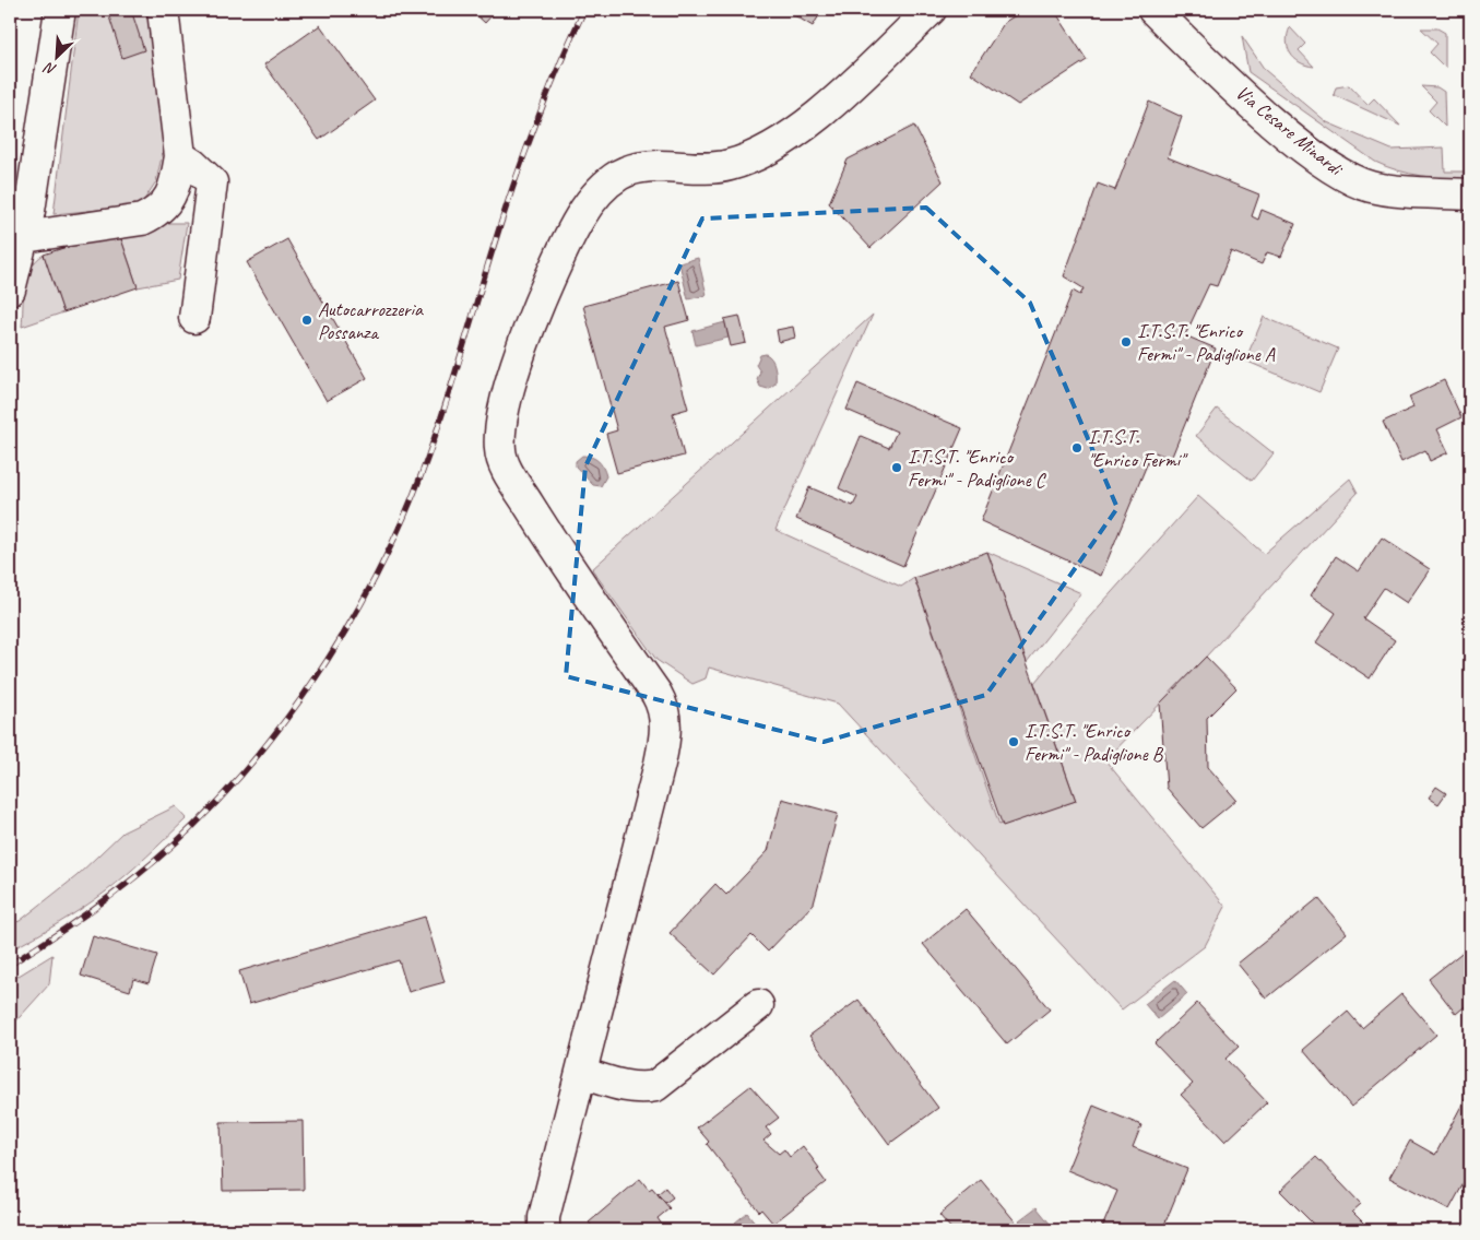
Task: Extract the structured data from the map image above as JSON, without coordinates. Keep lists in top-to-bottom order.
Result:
{
  "streets": {
    "street": ["Via Cesare Minardi"]
  },
  "places": [
    "Autocarrozzeria Possanza",
    "I.T.S.T. \"Enrico Fermi\" - Padiglione A",
    "I.T.S.T. \"Enrico Fermi\"",
    "I.T.S.T. \"Enrico Fermi\" - Padiglione C",
    "I.T.S.T. \"Enrico Fermi\" - Padiglione B"
  ],
  "north": "bottom left"
}
